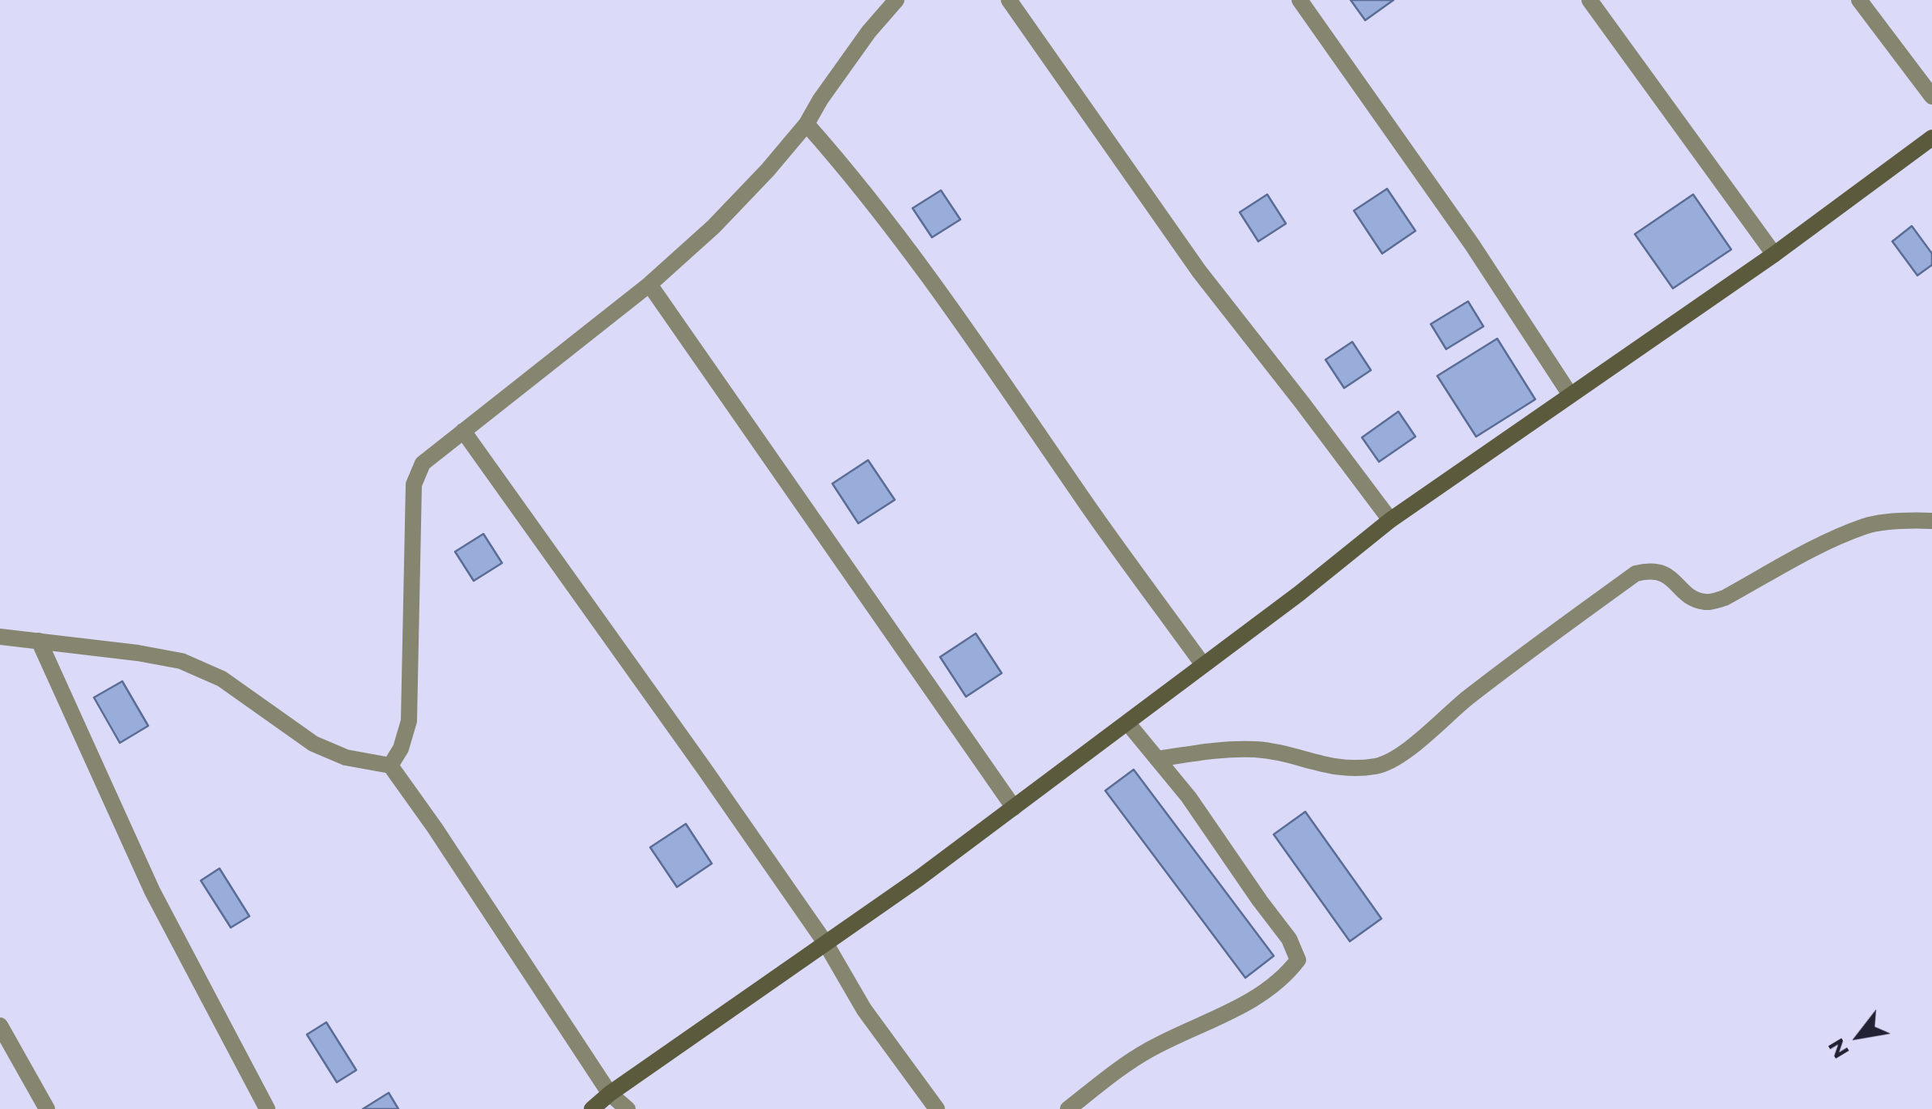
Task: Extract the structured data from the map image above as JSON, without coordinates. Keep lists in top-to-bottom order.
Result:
{
  "north": "bottom left"
}
